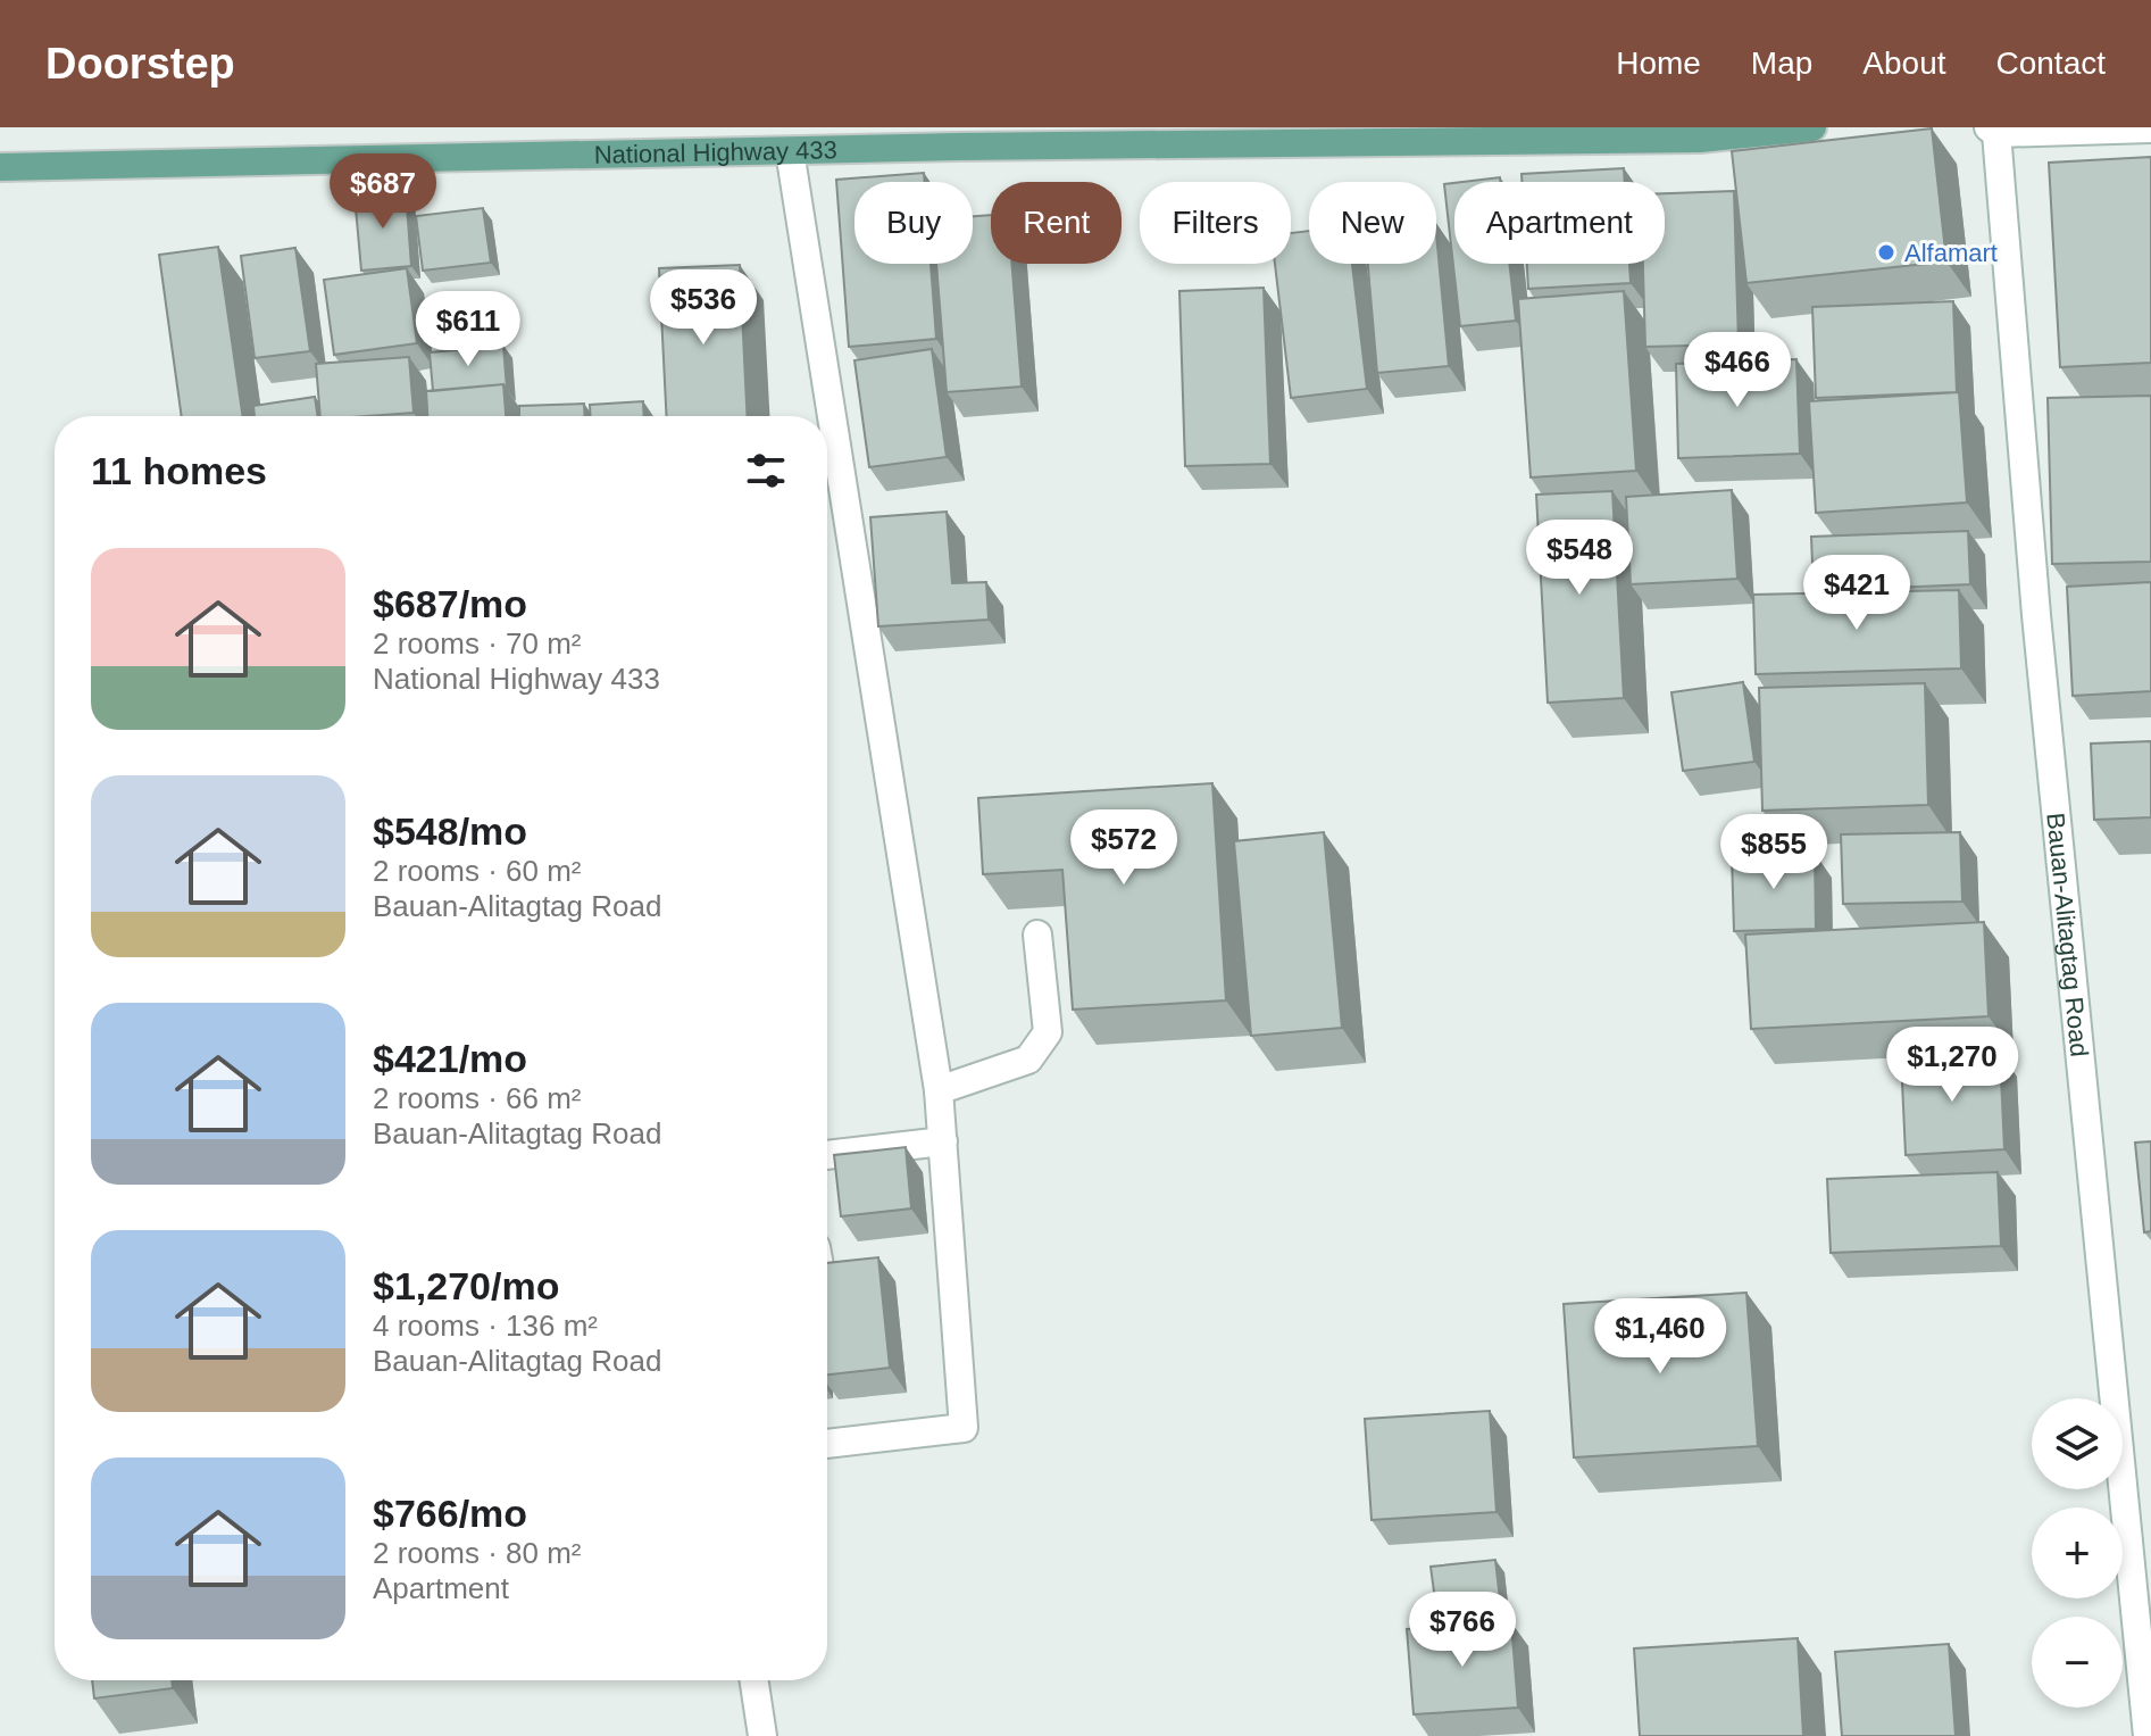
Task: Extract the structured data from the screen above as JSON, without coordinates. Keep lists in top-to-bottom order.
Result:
{
  "streets": {
    "main road": ["National Highway 433", "Bauan-Alitagtag Road"]
  },
  "places": ["Alfamart"],
  "page": {
    "header": "Doorstep",
    "nav": [
      "Home",
      "Map",
      "About",
      "Contact"
    ],
    "price": [
      "$687",
      "$536",
      "$611",
      "$466",
      "$548",
      "$421",
      "$572",
      "$855",
      "$1,270",
      "$1,460",
      "$766"
    ],
    "chip": [
      "Buy",
      "Rent",
      "Filters",
      "New",
      "Apartment"
    ],
    "heading": "11 homes",
    "list": [
      {
        "name": "$687/mo",
        "note": "2 rooms · 70 m² · National Highway 433"
      },
      {
        "name": "$548/mo",
        "note": "2 rooms · 60 m² · Bauan-Alitagtag Road"
      },
      {
        "name": "$421/mo",
        "note": "2 rooms · 66 m² · Bauan-Alitagtag Road"
      },
      {
        "name": "$1,270/mo",
        "note": "4 rooms · 136 m² · Bauan-Alitagtag Road"
      },
      {
        "name": "$766/mo",
        "note": "2 rooms · 80 m² · Apartment"
      }
    ],
    "map_buttons": ["+", "−"]
  }
}
